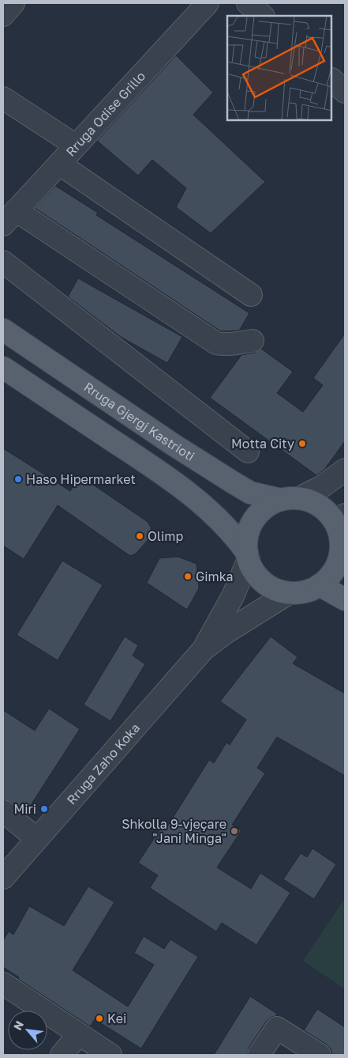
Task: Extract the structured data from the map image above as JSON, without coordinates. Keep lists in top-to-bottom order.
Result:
{
  "streets": {
    "main road": ["Rruga Gjergj Kastrioti"],
    "street": ["Rruga Odise Grillo", "Rruga Zaho Koka"]
  },
  "places": [
    "Motta City",
    "Haso Hipermarket",
    "Olimp",
    "Gimka",
    "Miri",
    "Shkolla 9-vjeçare \"Jani Minga\"",
    "Kei"
  ],
  "north": "top left"
}
